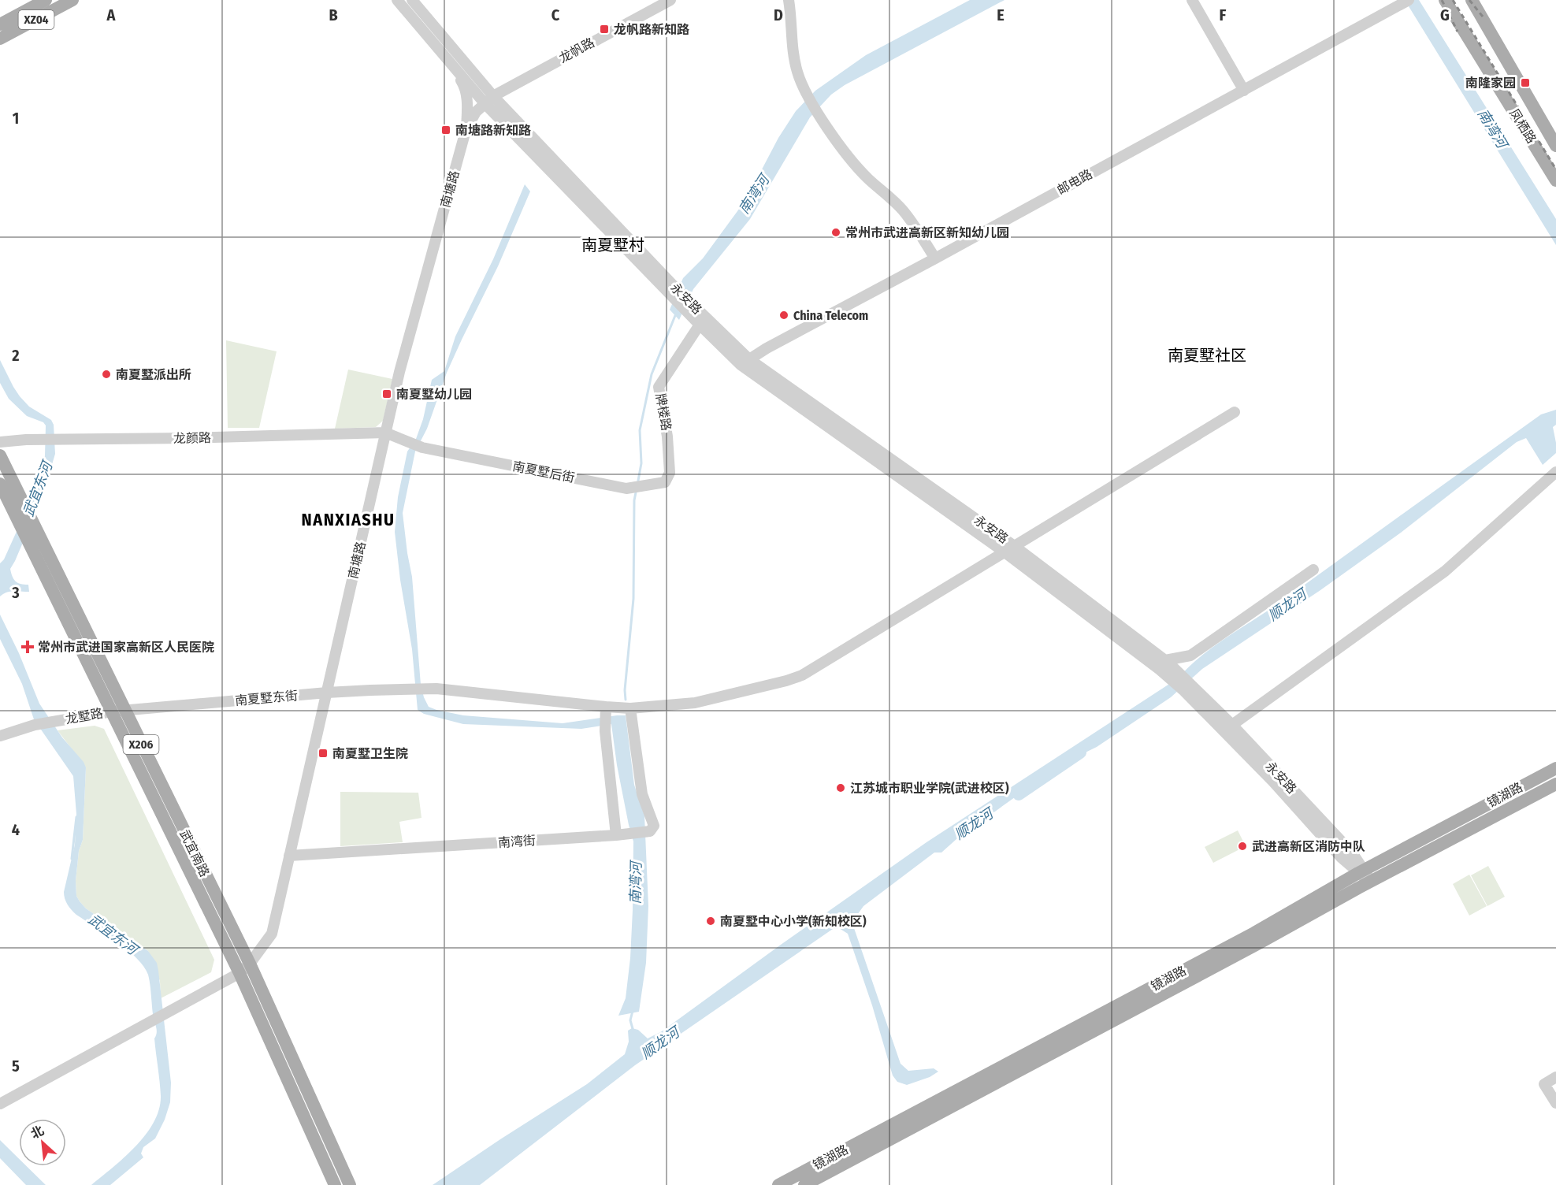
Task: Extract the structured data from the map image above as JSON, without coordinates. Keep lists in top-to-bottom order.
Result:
{
  "streets": {
    "main road": [
      "XZ04",
      "凤栖路",
      "X206",
      "镜湖路",
      "武宜南路"
    ],
    "street": [
      "龙帆路",
      "邮电路",
      "南塘路",
      "永安路",
      "牌楼路",
      "龙颜路",
      "南夏墅后街",
      "南夏墅东街",
      "龙墅路",
      "南湾街"
    ]
  },
  "crossings": [
    ["龙帆路", "南塘路"],
    ["龙帆路", "永安路"],
    ["邮电路", "永安路"],
    ["南塘路", "永安路"],
    ["南塘路", "龙颜路"],
    ["南塘路", "南夏墅后街"],
    ["南塘路", "南夏墅东街"],
    ["南塘路", "南湾街"],
    ["南塘路", "武宜南路"],
    ["永安路", "牌楼路"],
    ["永安路", "南夏墅东街"],
    ["永安路", "镜湖路"],
    ["牌楼路", "南夏墅后街"],
    ["龙颜路", "南夏墅后街"],
    ["南夏墅东街", "龙墅路"],
    ["南夏墅东街", "南湾街"],
    ["南夏墅东街", "武宜南路"],
    ["龙墅路", "武宜南路"]
  ],
  "districts": ["南夏墅村", "南夏墅社区", "NANXIASHU"],
  "water": ["南湾河", "武宜东河", "顺龙河"],
  "places": {
    "transit": [
      "龙帆路新知路",
      "南隆家园",
      "南塘路新知路",
      "南夏墅幼儿园",
      "南夏墅卫生院"
    ],
    "other": [
      "常州市武进高新区新知幼儿园",
      "China Telecom",
      "南夏墅派出所",
      "江苏城市职业学院(武进校区)",
      "武进高新区消防中队",
      "南夏墅中心小学(新知校区)"
    ],
    "health": ["常州市武进国家高新区人民医院"]
  },
  "north": "top left",
  "grid": {
    "columns": [
      "A",
      "B",
      "C",
      "D",
      "E",
      "F",
      "G"
    ],
    "rows": [
      "1",
      "2",
      "3",
      "4",
      "5"
    ]
  }
}
